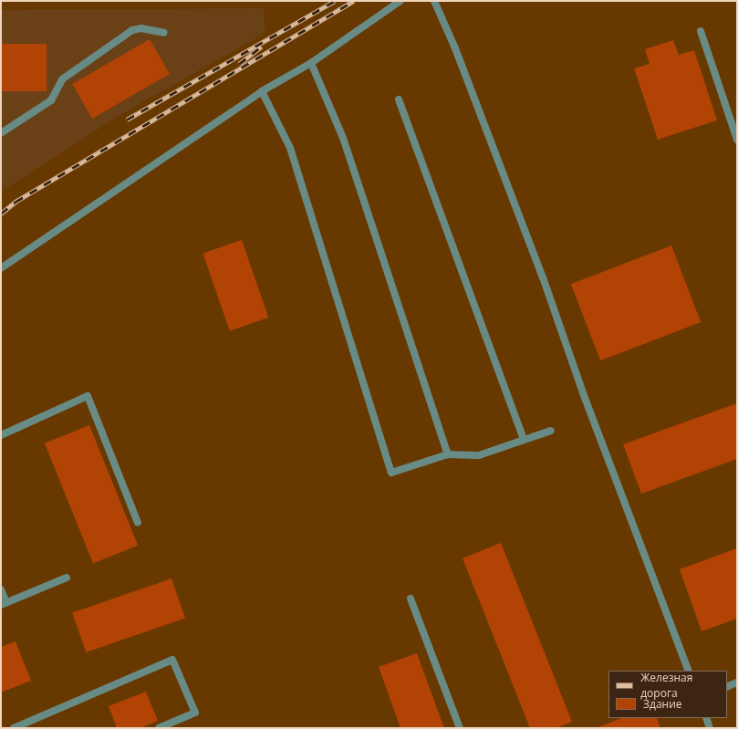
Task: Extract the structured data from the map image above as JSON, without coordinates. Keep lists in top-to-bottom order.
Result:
{
  "legend": ["Железная дорога", "Здание"]
}
